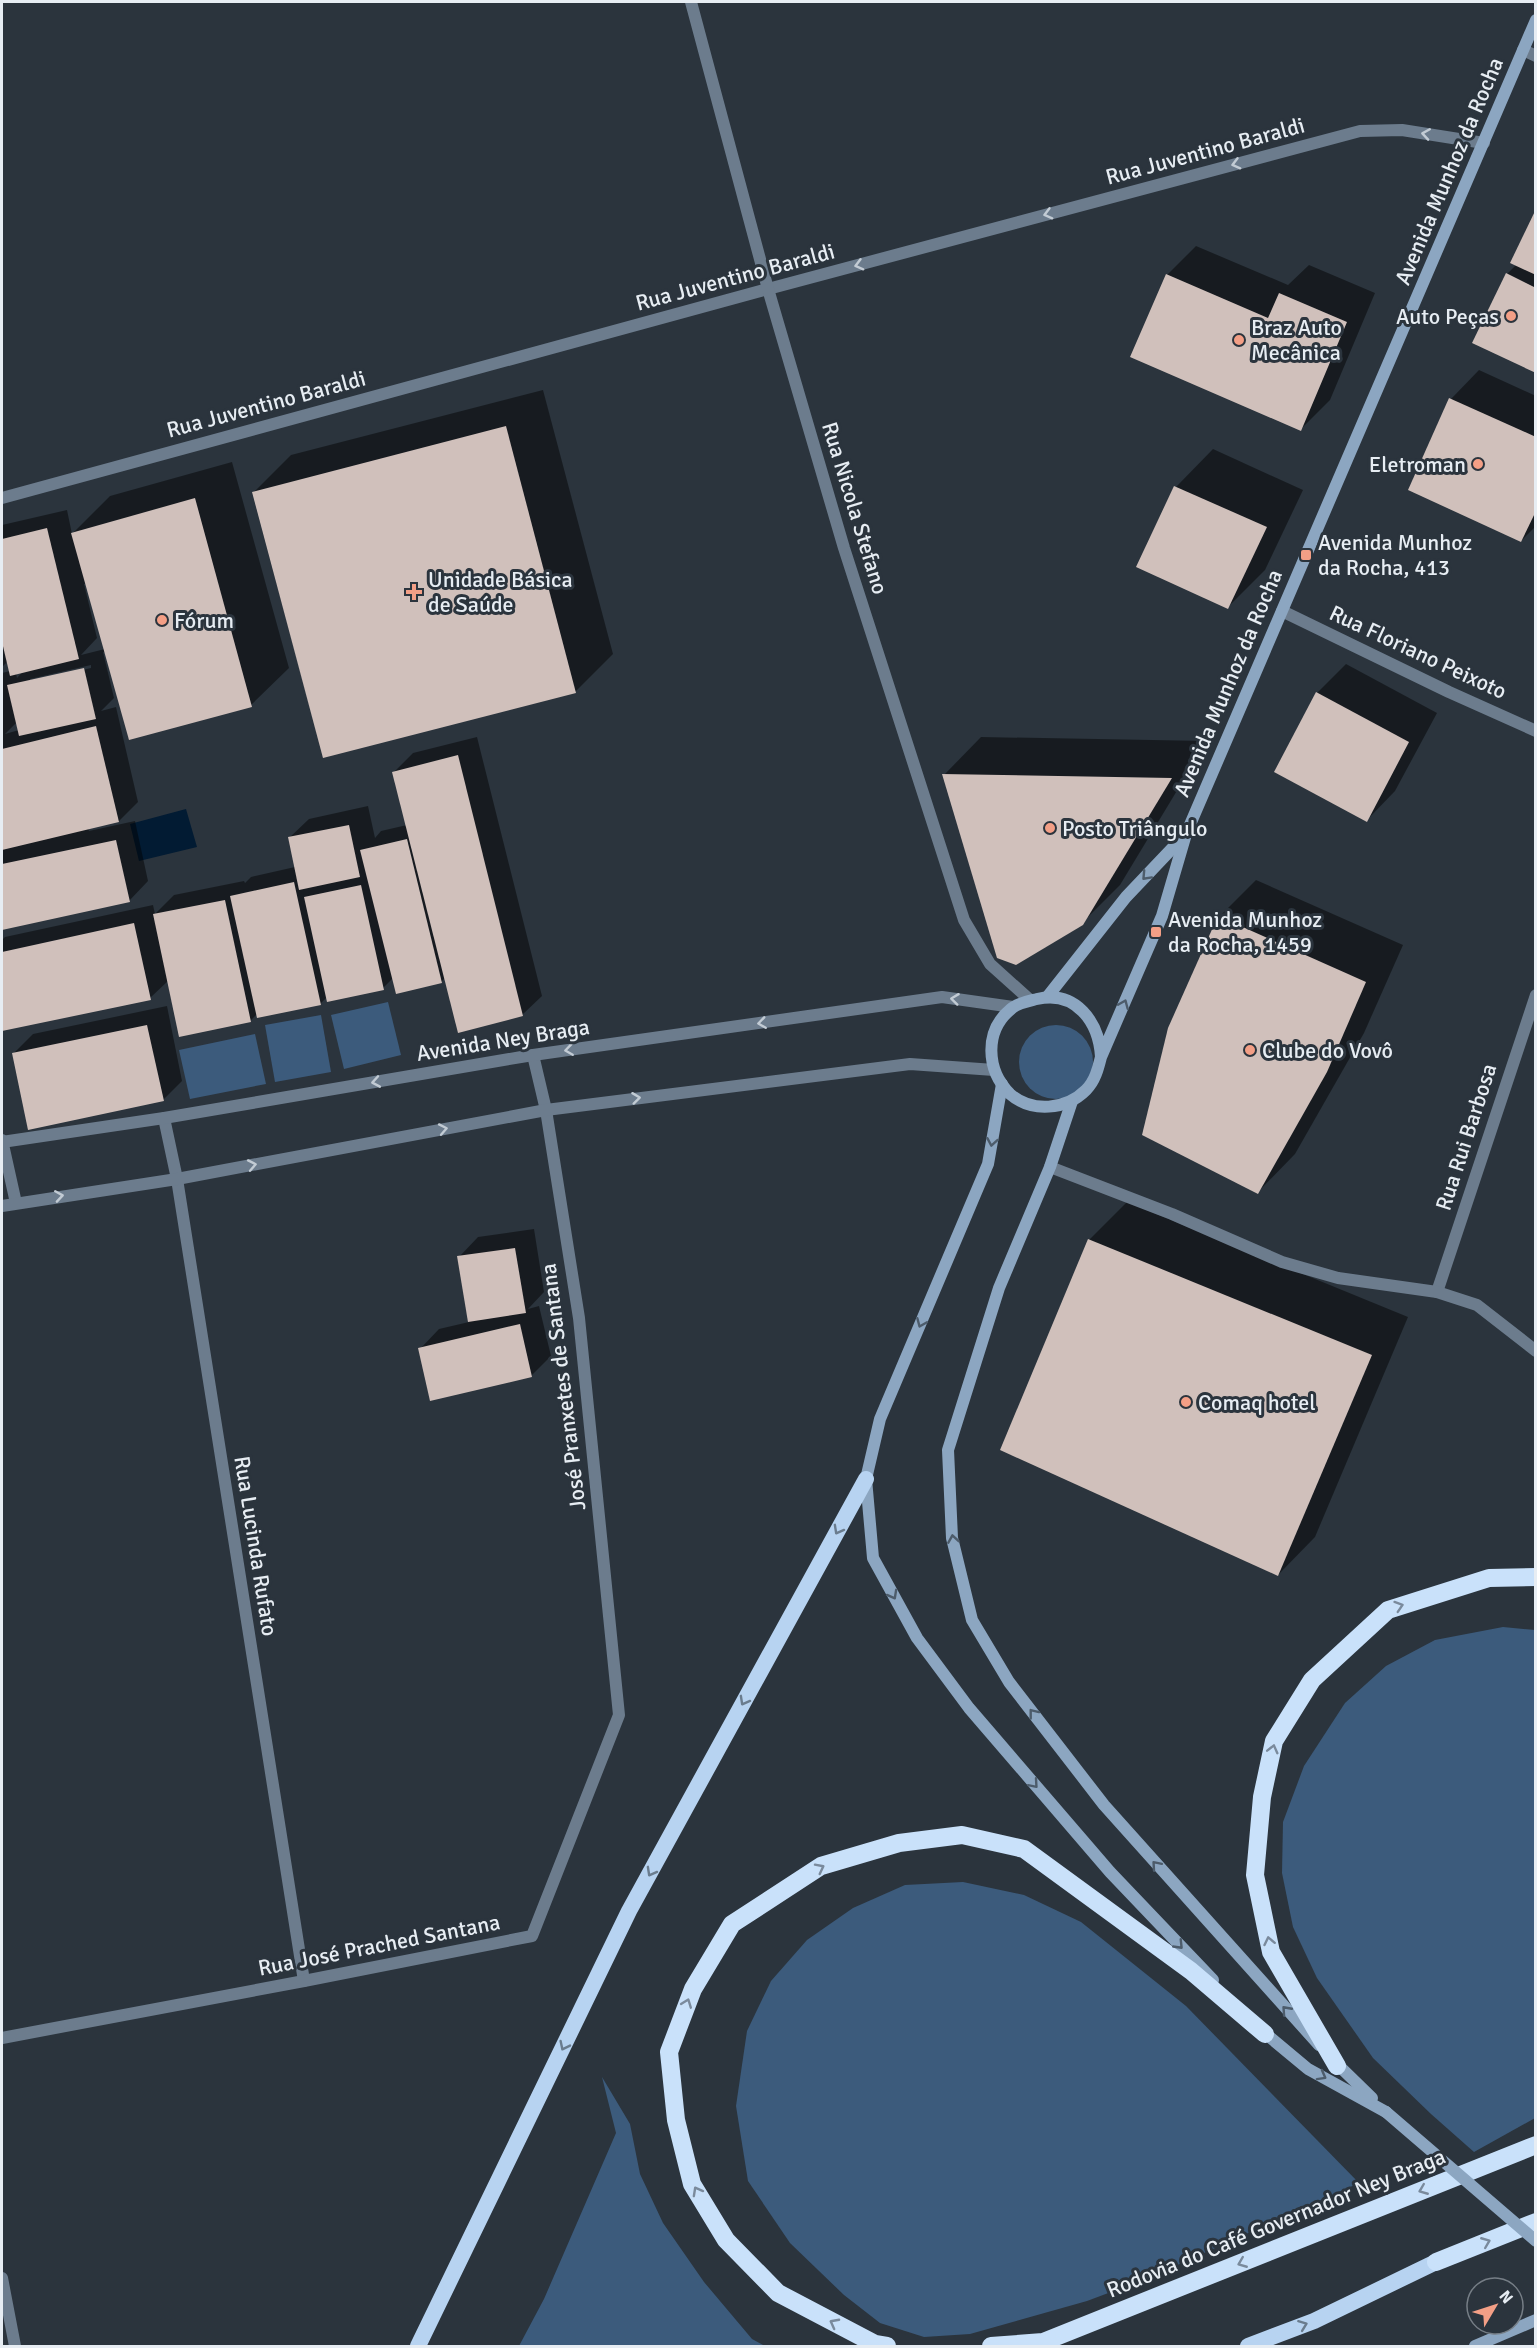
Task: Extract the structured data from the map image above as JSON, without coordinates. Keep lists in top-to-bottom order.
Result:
{
  "streets": {
    "highway": ["Rodovia do Café Governador Ney Braga"],
    "main road": ["Avenida Munhoz da Rocha"],
    "street": [
      "Rua Juventino Baraldi",
      "Rua Nicola Stefano",
      "Rua Floriano Peixoto",
      "Avenida Ney Braga",
      "Rua Rui Barbosa",
      "José Pranxetes de Santana",
      "Rua Lucinda Rufato",
      "Rua José Prached Santana"
    ]
  },
  "crossings": [
    ["Rua Juventino Baraldi", "Avenida Munhoz da Rocha"],
    ["Rua Juventino Baraldi", "Rua Nicola Stefano"],
    ["Avenida Munhoz da Rocha", "Rua Floriano Peixoto"],
    ["Rua Nicola Stefano", "Avenida Ney Braga"],
    ["Avenida Ney Braga", "José Pranxetes de Santana"],
    ["Avenida Ney Braga", "Rua Lucinda Rufato"],
    ["José Pranxetes de Santana", "Rua José Prached Santana"],
    ["Rua Lucinda Rufato", "Rua José Prached Santana"]
  ],
  "one_way": ["Rua Juventino Baraldi"],
  "places": {
    "other": [
      "Auto Peças",
      "Braz Auto Mecânica",
      "Eletroman",
      "Fórum",
      "Posto Triângulo",
      "Clube do Vovô",
      "Comaq hotel"
    ],
    "transit": ["Avenida Munhoz da Rocha, 413", "Avenida Munhoz da Rocha, 1459"],
    "health": ["Unidade Básica de Saúde"]
  },
  "north": "top right"
}
